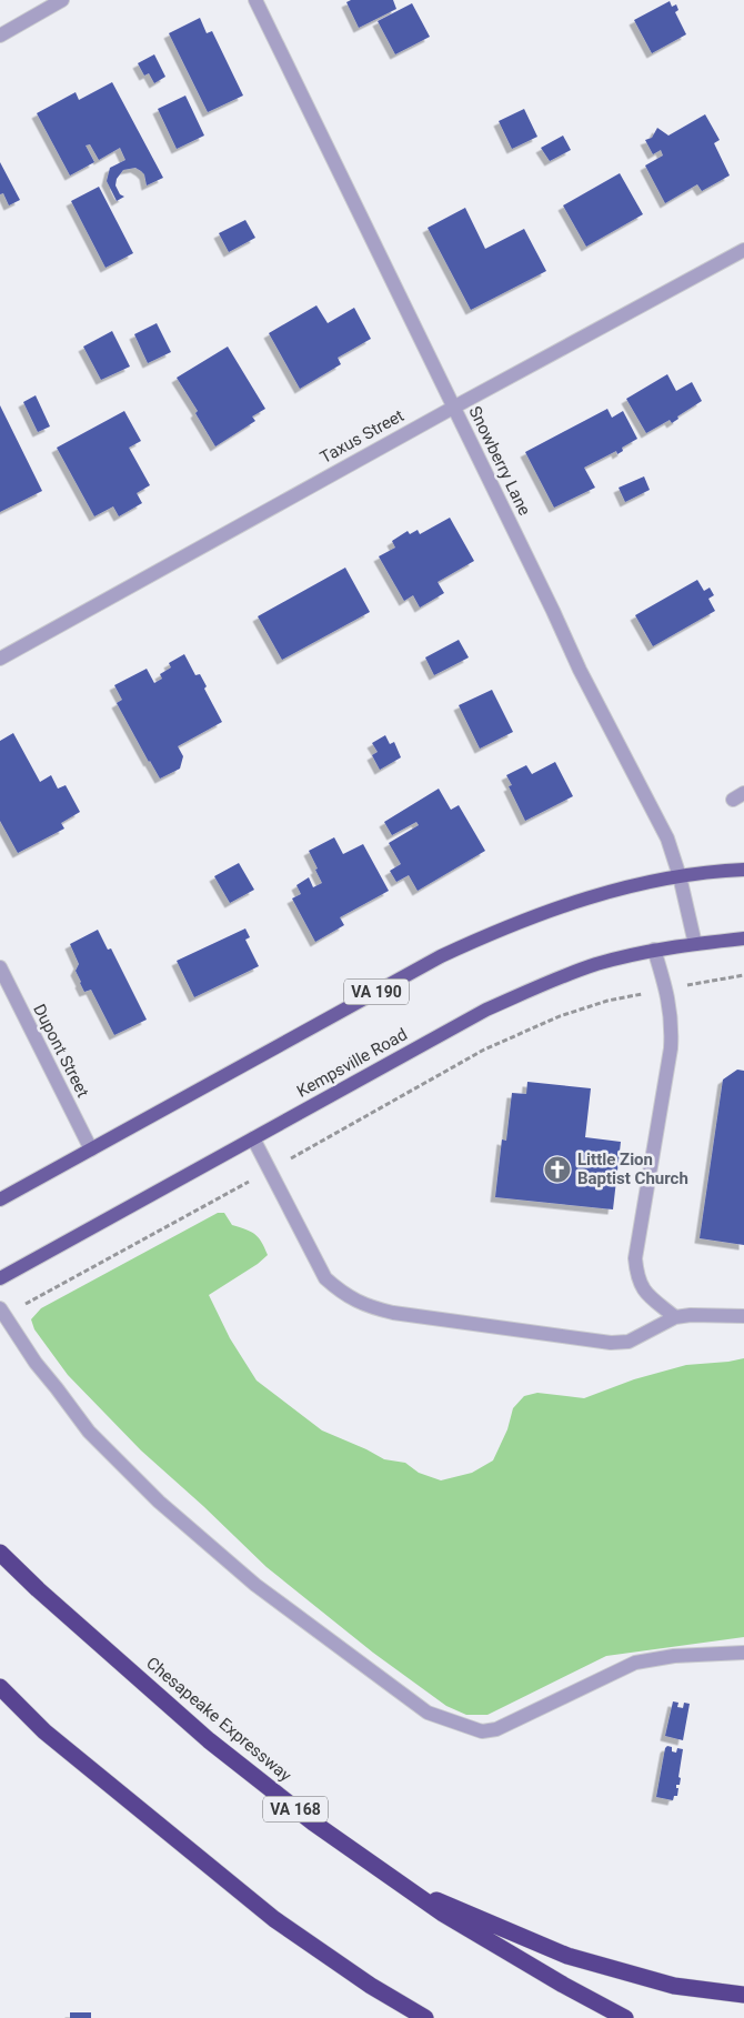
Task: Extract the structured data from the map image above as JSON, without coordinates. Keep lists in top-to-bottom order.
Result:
{
  "streets": {
    "highway": ["Chesapeake Expressway", "VA 168"],
    "main road": ["VA 190", "Kempsville Road"],
    "street": ["Taxus Street", "Snowberry Lane", "Dupont Street"]
  },
  "crossings": [
    ["Taxus Street", "Snowberry Lane"],
    ["Snowberry Lane", "VA 190"],
    ["Snowberry Lane", "Kempsville Road"],
    ["VA 190", "Dupont Street"]
  ],
  "places": {
    "church": ["Little Zion Baptist Church"]
  }
}
